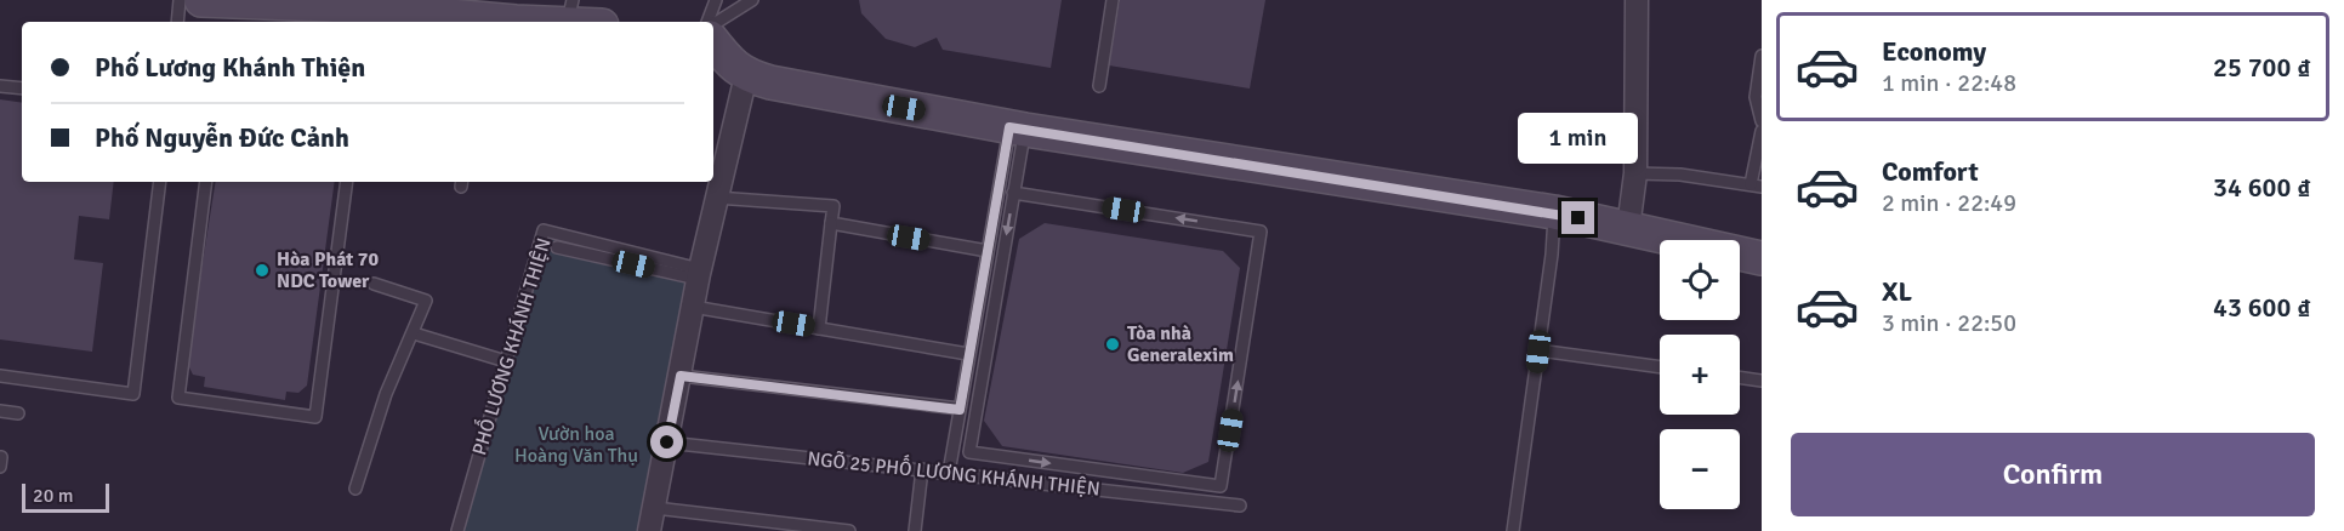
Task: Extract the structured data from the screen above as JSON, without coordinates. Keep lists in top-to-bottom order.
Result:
{
  "streets": {
    "lane": ["PHỐ LƯƠNG KHÁNH THIỆN", "NGÕ 25 PHỐ LƯƠNG KHÁNH THIỆN"]
  },
  "parks": ["Vườn hoa Hoàng Văn Thụ"],
  "places": ["Hòa Phát 70 NDC Tower", "Tòa nhà Generalexim"],
  "scale_bar": "20 m",
  "page": {
    "list": [
      {
        "name": "Economy",
        "note": "1 min · 22:48",
        "value": "25 700 ₫"
      },
      {
        "name": "Comfort",
        "note": "2 min · 22:49",
        "value": "34 600 ₫"
      },
      {
        "name": "XL",
        "note": "3 min · 22:50",
        "value": "43 600 ₫"
      }
    ],
    "banner": ["Phố Lương Khánh Thiện", "Phố Nguyễn Đức Cảnh"],
    "bubble": "1 min",
    "map_buttons": ["+", "−"],
    "buttons": "Confirm",
    "scale": "20 m"
  }
}
